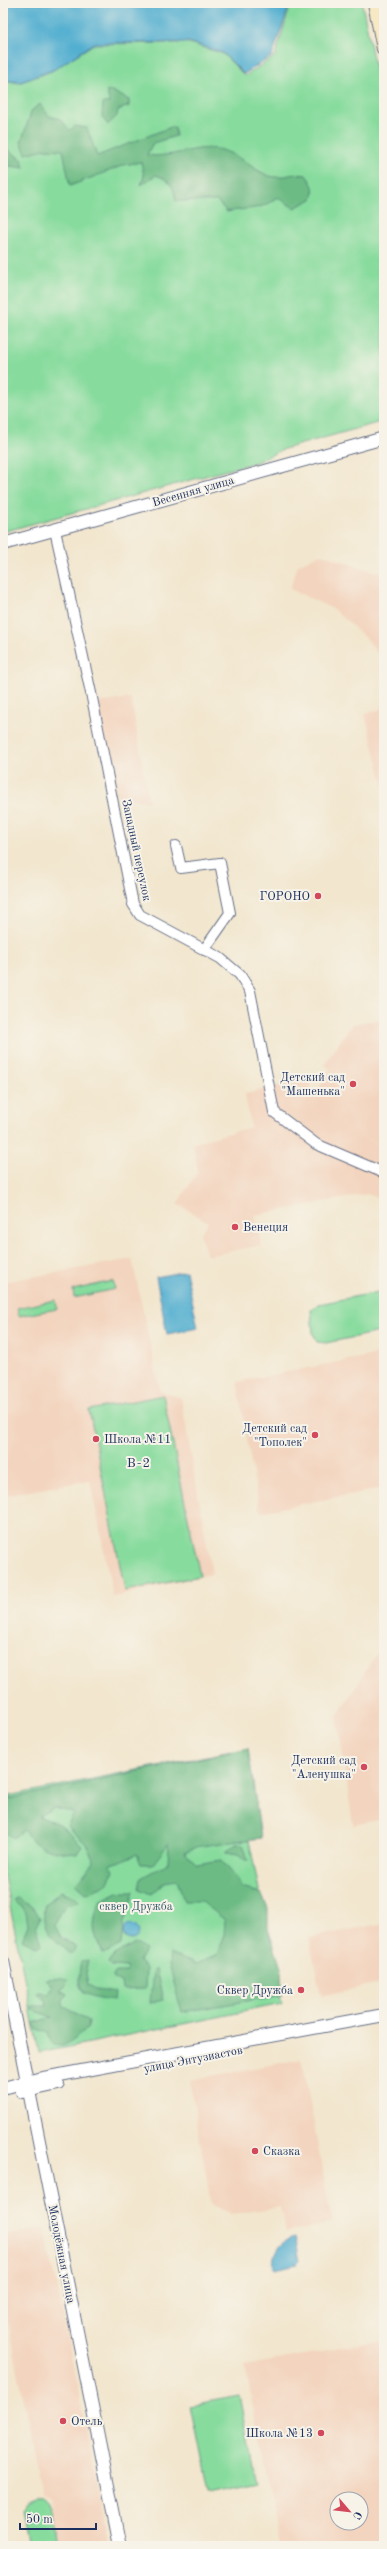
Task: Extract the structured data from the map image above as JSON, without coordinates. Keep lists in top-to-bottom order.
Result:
{
  "streets": {
    "street": ["Весенняя улица", "Западный переулок", "Молодёжная улица"]
  },
  "crossings": [
    ["Весенняя улица", "Западный переулок"]
  ],
  "districts": ["В-2"],
  "parks": ["сквер Дружба"],
  "places": [
    "ГОРОНО",
    "Детский сад \"Машенька\"",
    "Венеция",
    "Детский сад \"Тополек\"",
    "Школа №11",
    "Детский сад \"Аленушка\"",
    "Сквер Дружба",
    "Сказка",
    "Отель",
    "Школа №13"
  ],
  "scale_bar": "50 m",
  "north": "bottom right"
}
